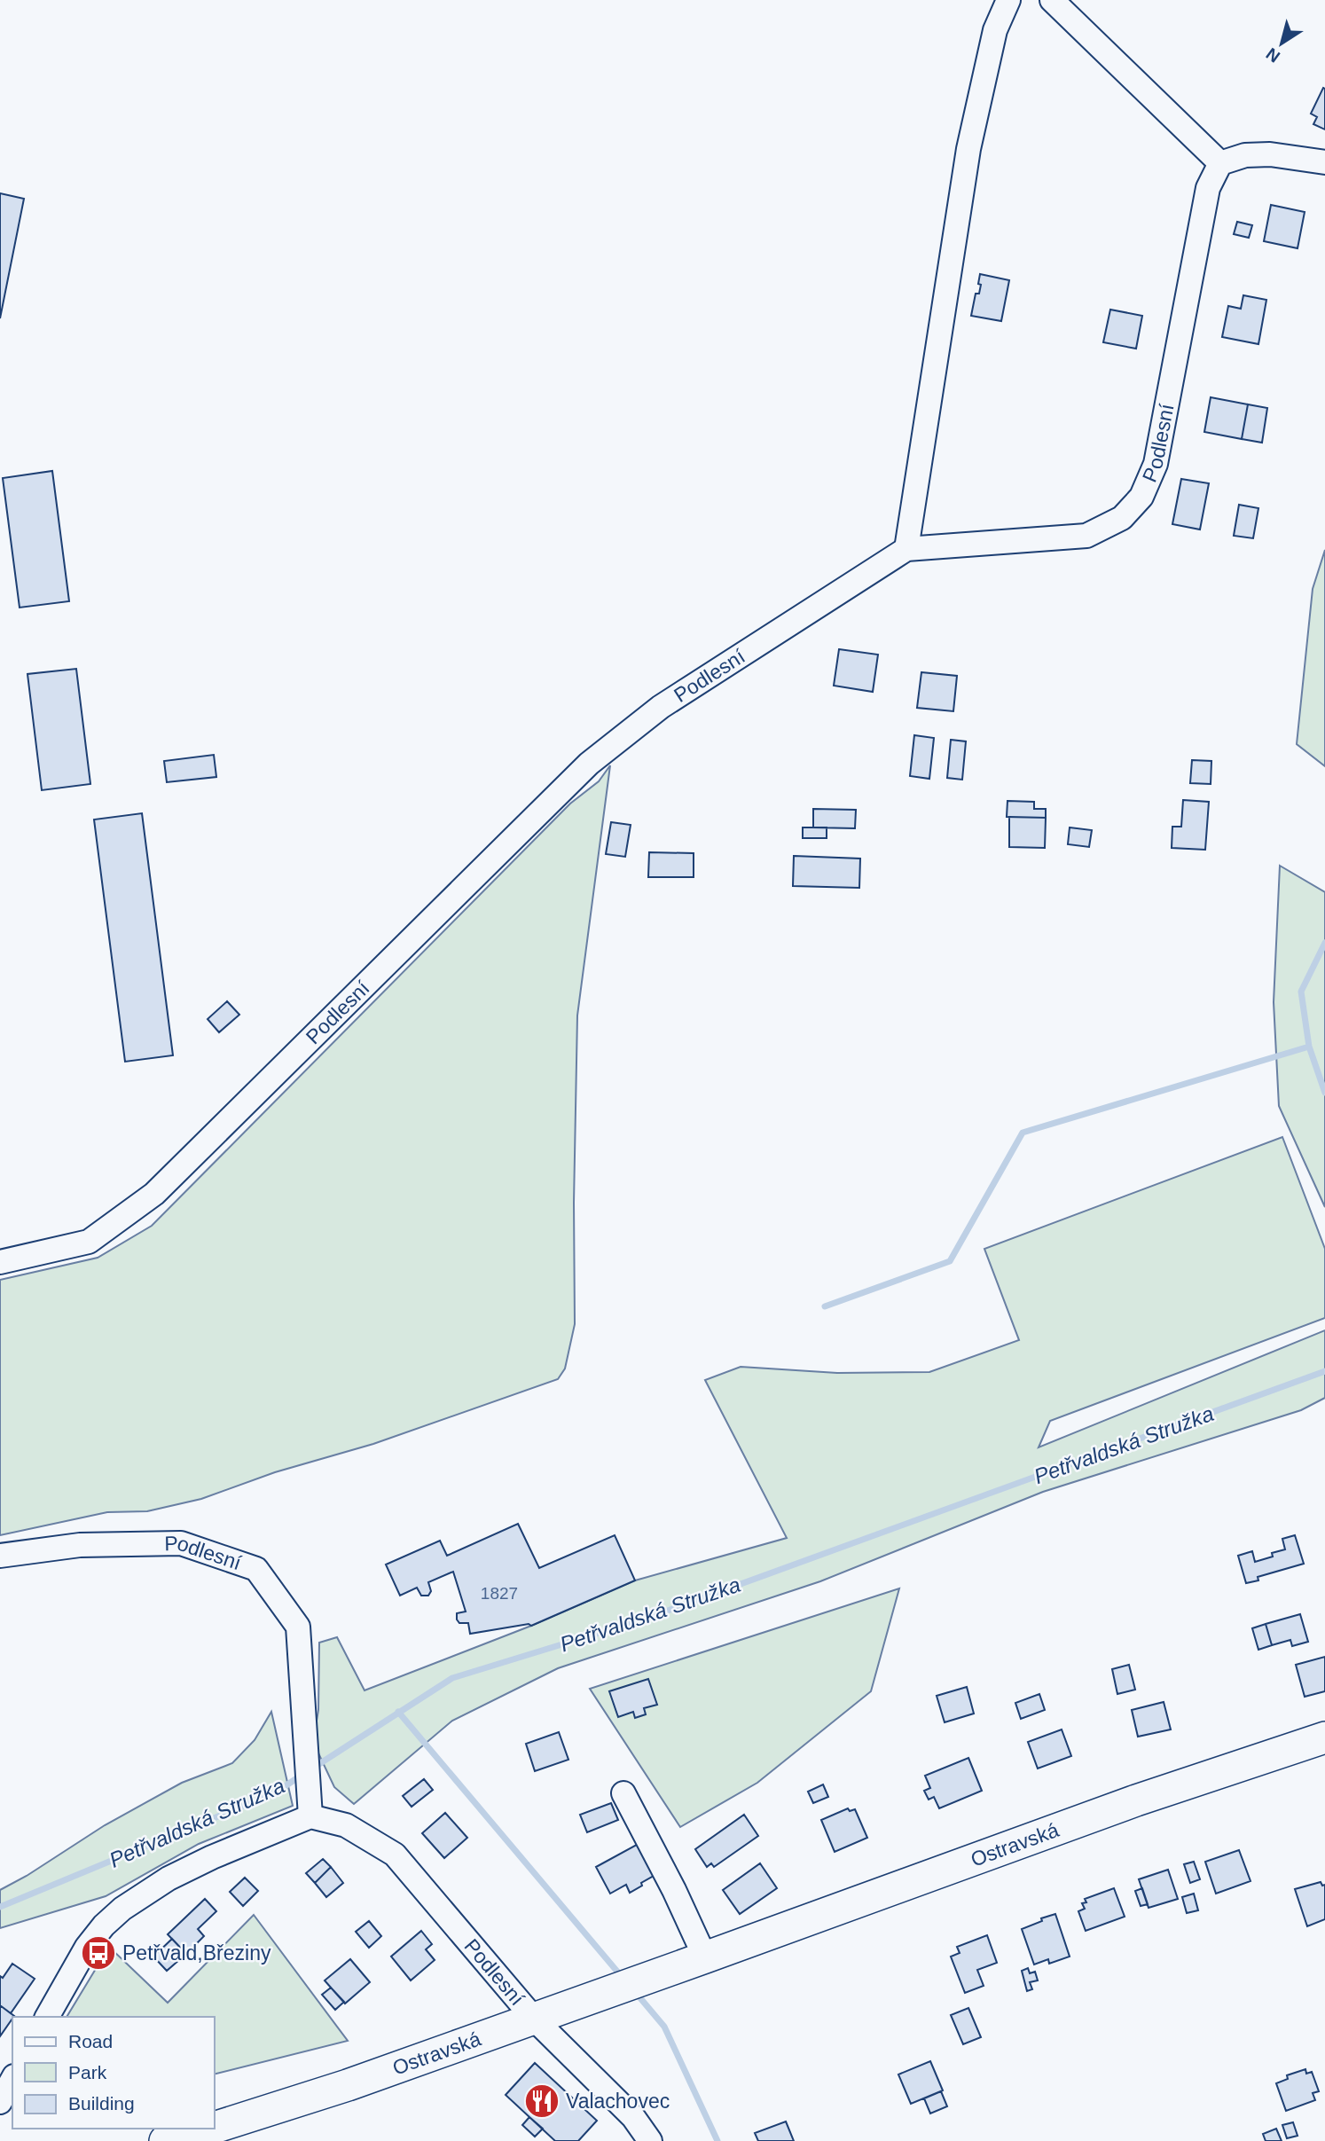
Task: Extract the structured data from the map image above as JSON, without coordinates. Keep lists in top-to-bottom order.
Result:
{
  "streets": {
    "main road": ["Ostravská"],
    "street": ["Podlesní"]
  },
  "crossings": [
    ["Podlesní", "Ostravská"]
  ],
  "water": ["Petřvaldská Stružka"],
  "places": {
    "bus stop": ["Petřvald,Březiny"],
    "restaurant": ["Valachovec"]
  },
  "house_numbers": ["1827"],
  "legend": ["Road", "Park", "Building"],
  "north": "bottom left"
}
